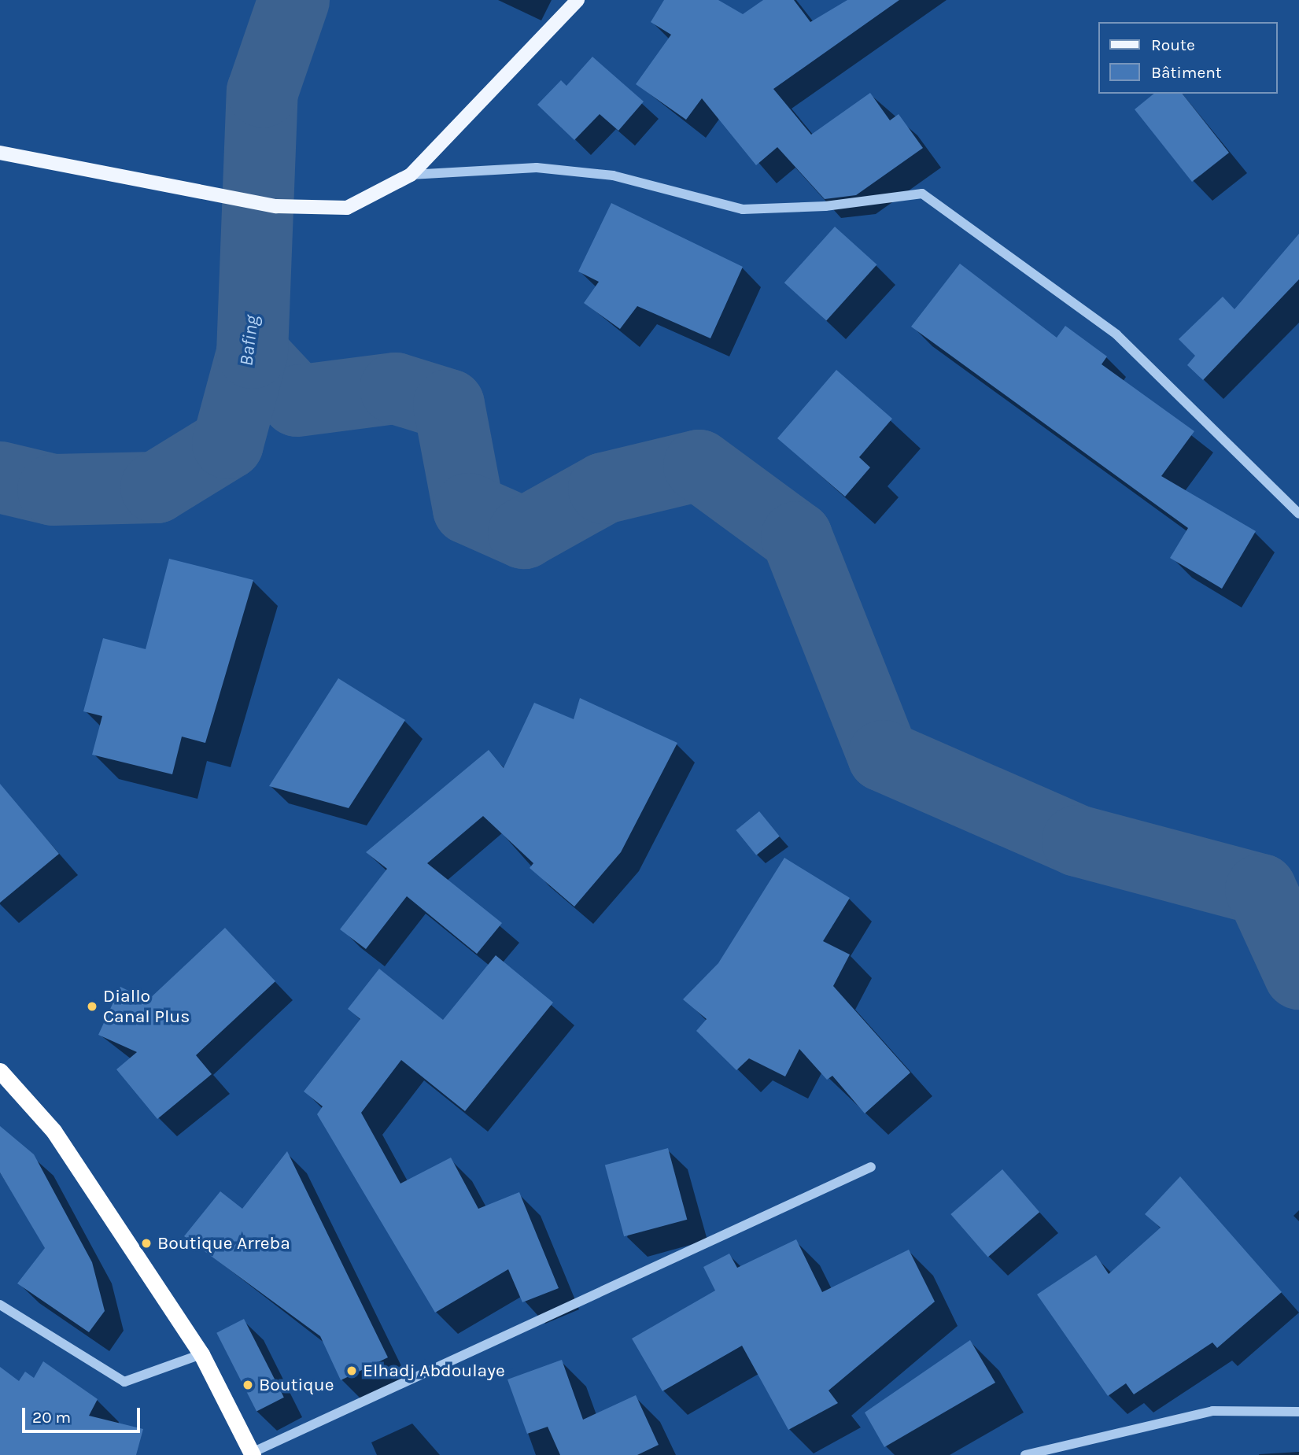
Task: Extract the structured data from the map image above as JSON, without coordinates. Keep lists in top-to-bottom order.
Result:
{
  "water": ["Bafing"],
  "places": [
    "Diallo Canal Plus",
    "Boutique Arreba",
    "Elhadj Abdoulaye",
    "Boutique"
  ],
  "legend": ["Route", "Bâtiment"],
  "scale_bar": "20 m"
}
